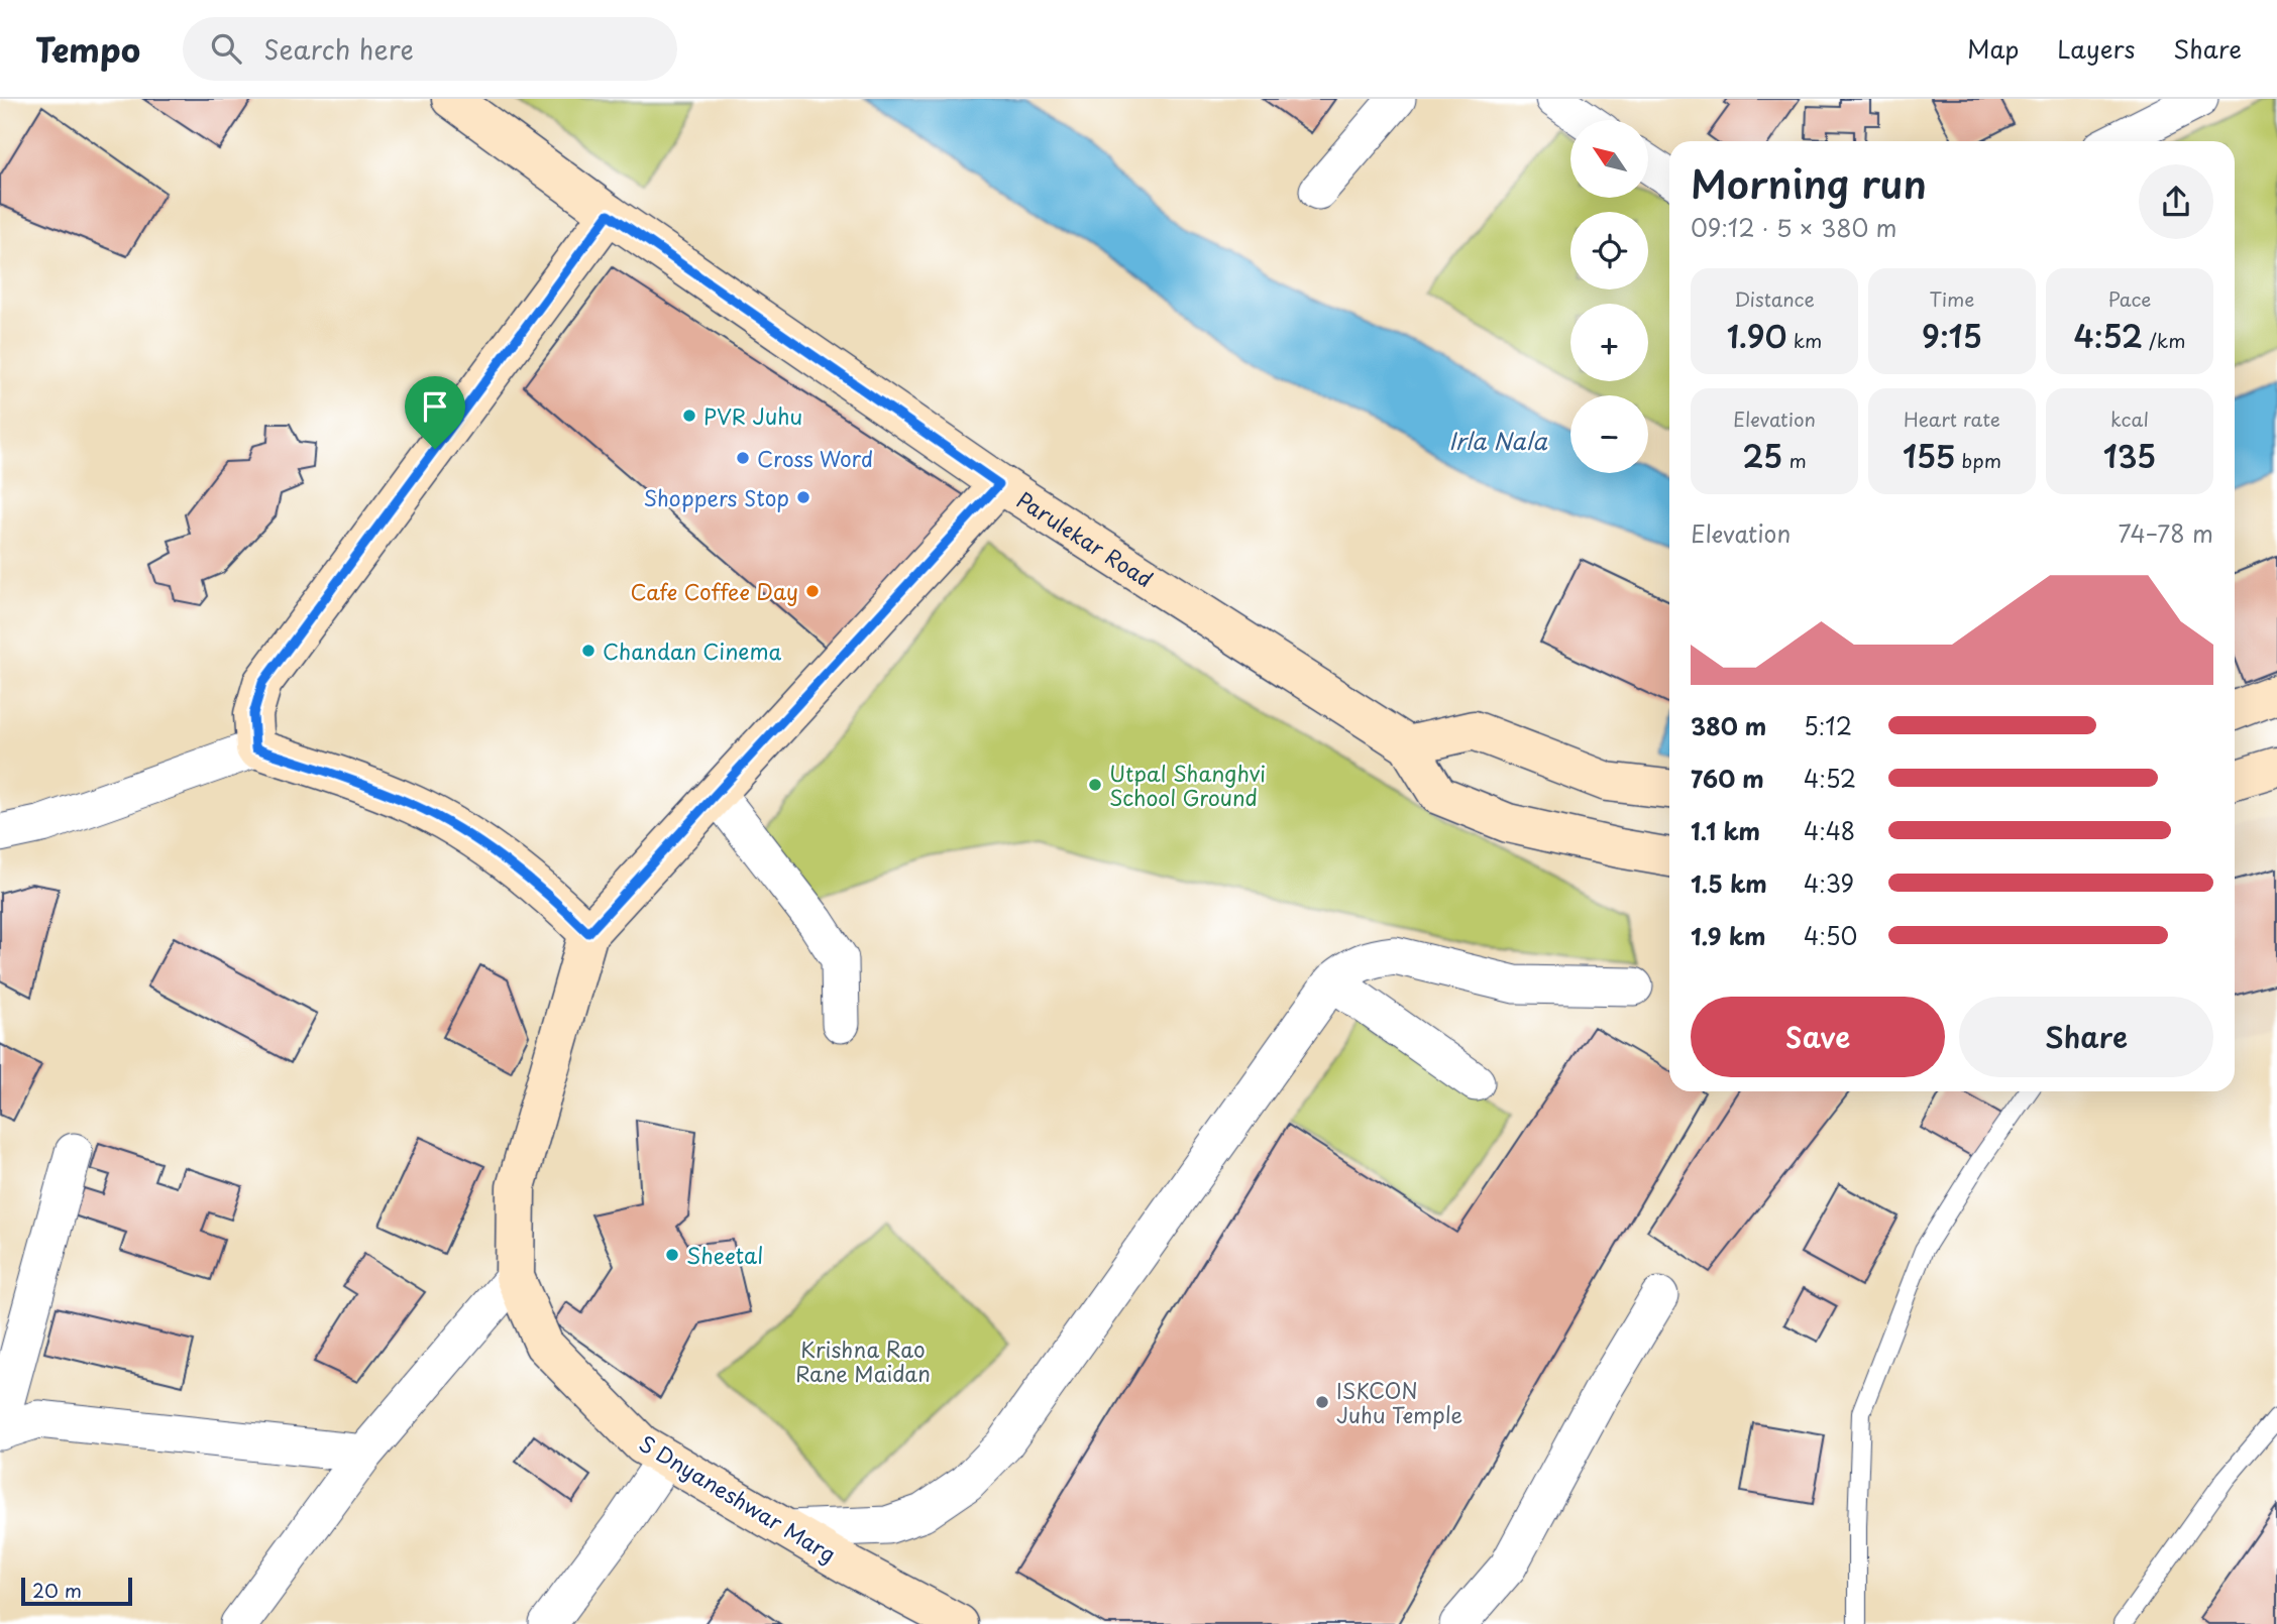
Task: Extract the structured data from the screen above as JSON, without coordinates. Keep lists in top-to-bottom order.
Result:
{
  "streets": {
    "street": ["Parulekar Road", "S Dnyaneshwar Marg"]
  },
  "crossings": [
    ["Parulekar Road", "S Dnyaneshwar Marg"]
  ],
  "water": ["Irla Nala"],
  "parks": ["Krishna Rao Rane Maidan"],
  "places": [
    "PVR Juhu",
    "Cross Word",
    "Shoppers Stop",
    "Cafe Coffee Day",
    "Chandan Cinema",
    "Utpal Shanghvi School Ground",
    "Sheetal",
    "ISKCON Juhu Temple"
  ],
  "scale_bar": "20 m",
  "north": "top left",
  "page": {
    "header": "Tempo",
    "search": "Search here",
    "nav": ["Map", "Layers", "Share"],
    "map_buttons": ["+", "−"],
    "heading": ["Morning run", "09:12 · 5 × 380 m"],
    "stats": [
      ["Distance", "1.90 km"],
      ["Time", "9:15"],
      ["Pace", "4:52 /km"],
      ["Elevation", "25 m"],
      ["Heart rate", "155 bpm"],
      ["kcal", "135"]
    ],
    "chart": ["Elevation", "74–78 m"],
    "list": [
      {
        "name": "380 m",
        "note": "5:12"
      },
      {
        "name": "760 m",
        "note": "4:52"
      },
      {
        "name": "1.1 km",
        "note": "4:48"
      },
      {
        "name": "1.5 km",
        "note": "4:39"
      },
      {
        "name": "1.9 km",
        "note": "4:50"
      }
    ],
    "buttons": ["Save", "Share"],
    "scale": "20 m"
  }
}
